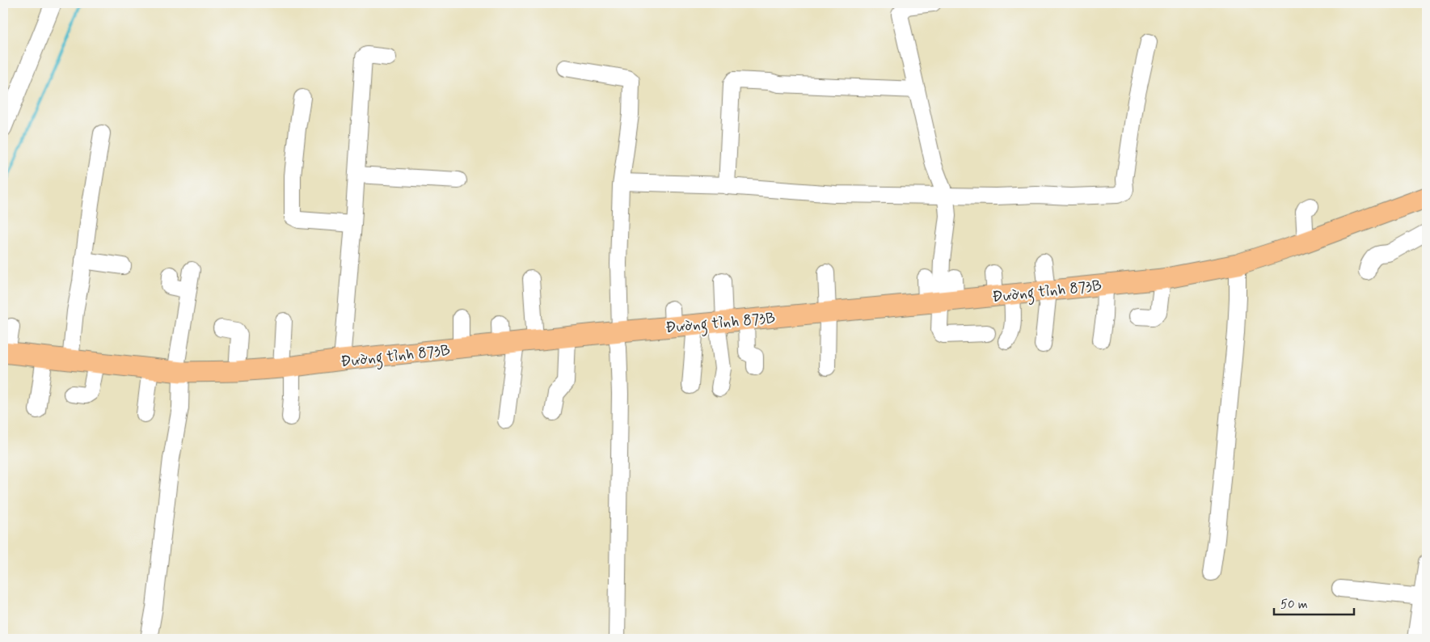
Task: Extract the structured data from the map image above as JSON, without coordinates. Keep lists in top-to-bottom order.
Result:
{
  "streets": {
    "main road": ["Đường tỉnh 873B"]
  },
  "scale_bar": "50 m"
}
